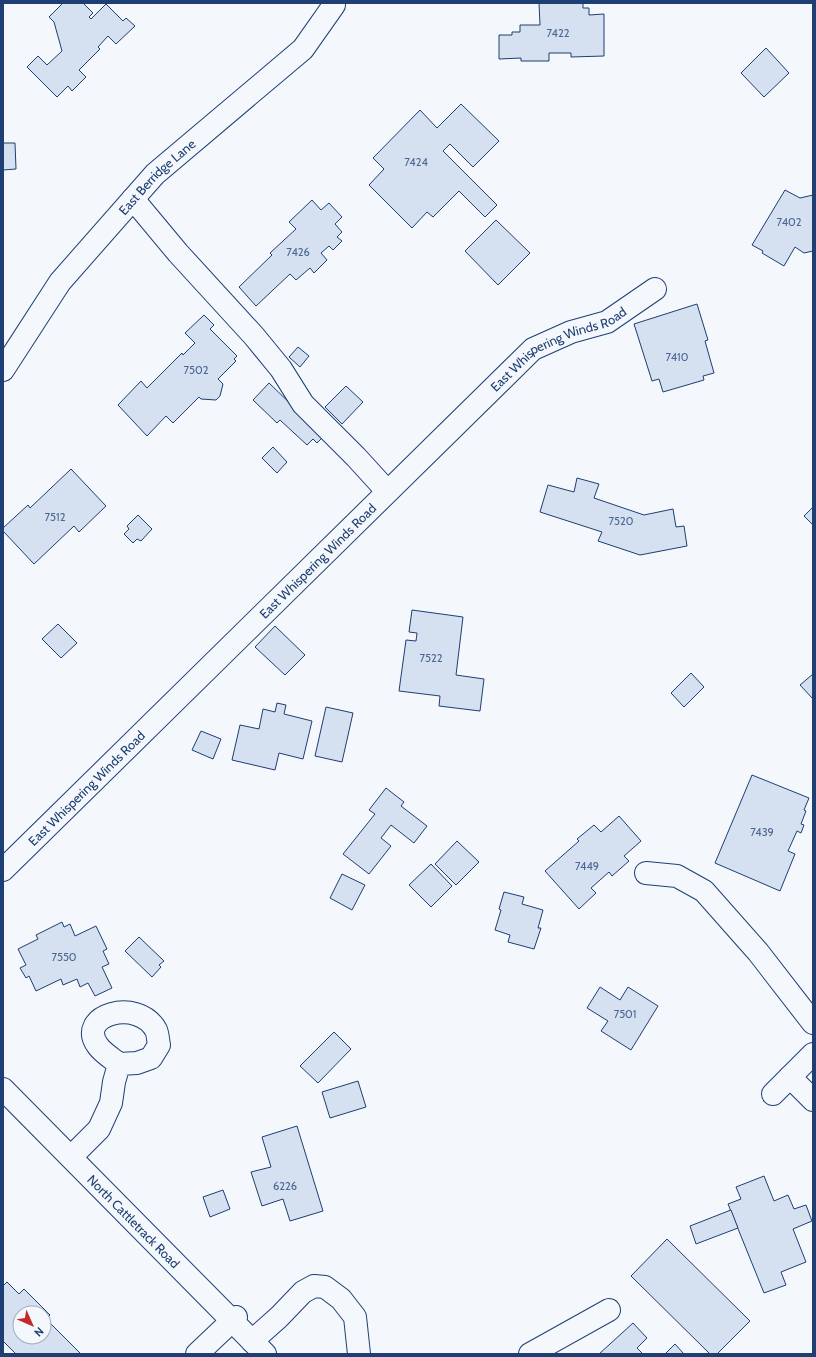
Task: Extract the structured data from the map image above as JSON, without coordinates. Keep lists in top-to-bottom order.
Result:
{
  "streets": {
    "street": ["East Berridge Lane", "East Whispering Winds Road", "North Cattletrack Road"]
  },
  "house_numbers": [
    "7422",
    "7424",
    "7402",
    "7426",
    "7410",
    "7502",
    "7512",
    "7520",
    "7522",
    "7439",
    "7449",
    "7550",
    "7501",
    "6226"
  ],
  "north": "bottom right"
}
